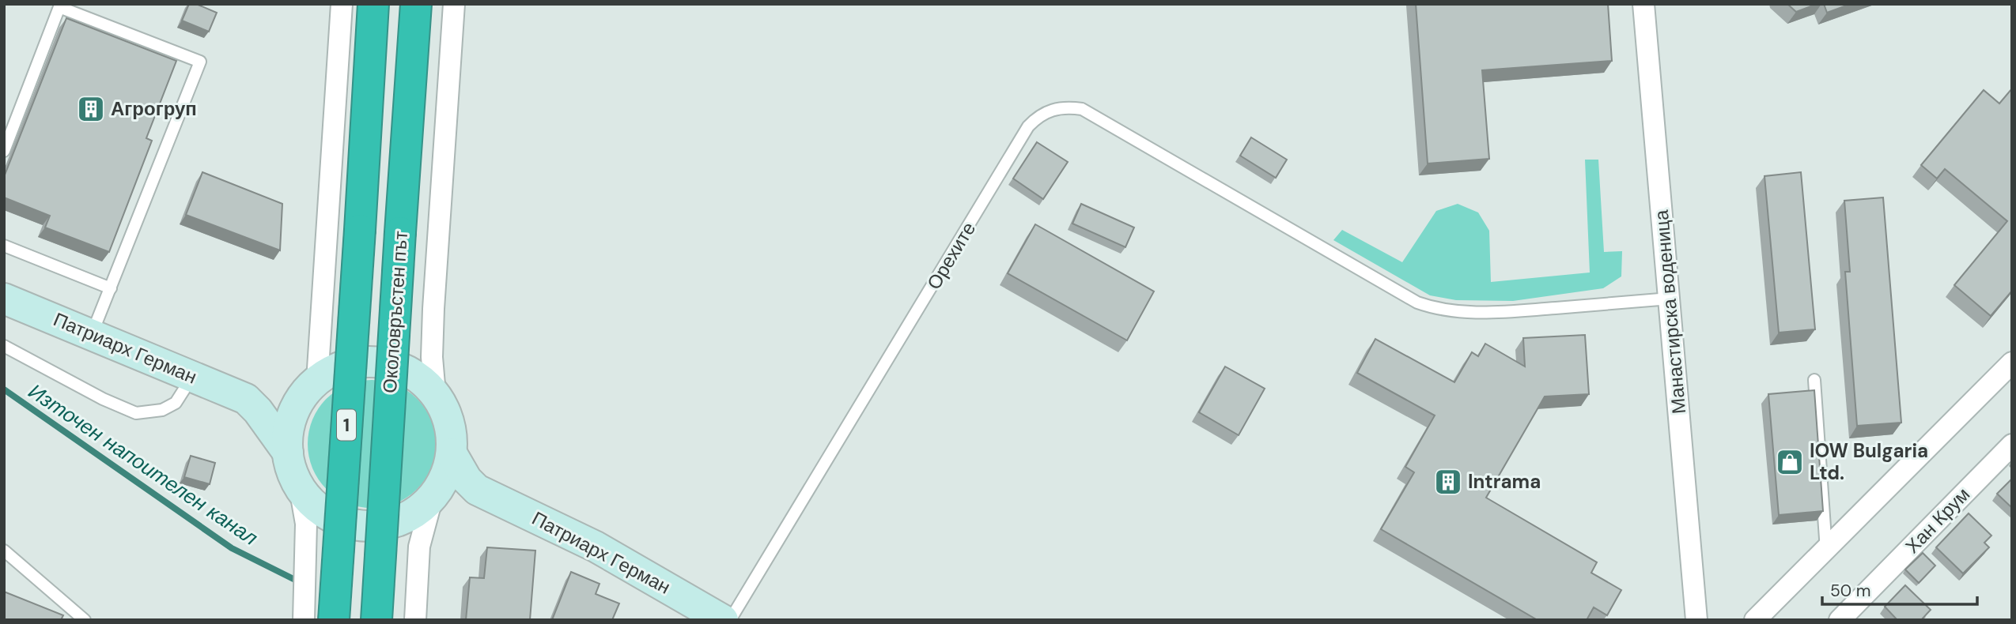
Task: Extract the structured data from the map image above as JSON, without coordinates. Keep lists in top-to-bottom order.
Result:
{
  "streets": {
    "highway": ["Околовръстен път", "1"],
    "street": ["Манастирска воденица", "Патриарх Герман", "Хан Крум"],
    "lane": ["Орехите"]
  },
  "crossings": [
    ["Орехите", "Манастирска воденица"]
  ],
  "water": ["Източен напоителен канал"],
  "places": {
    "building": ["Агрогруп", "Intrama"],
    "shop": ["IOW Bulgaria Ltd."]
  },
  "scale_bar": "50 m"
}
